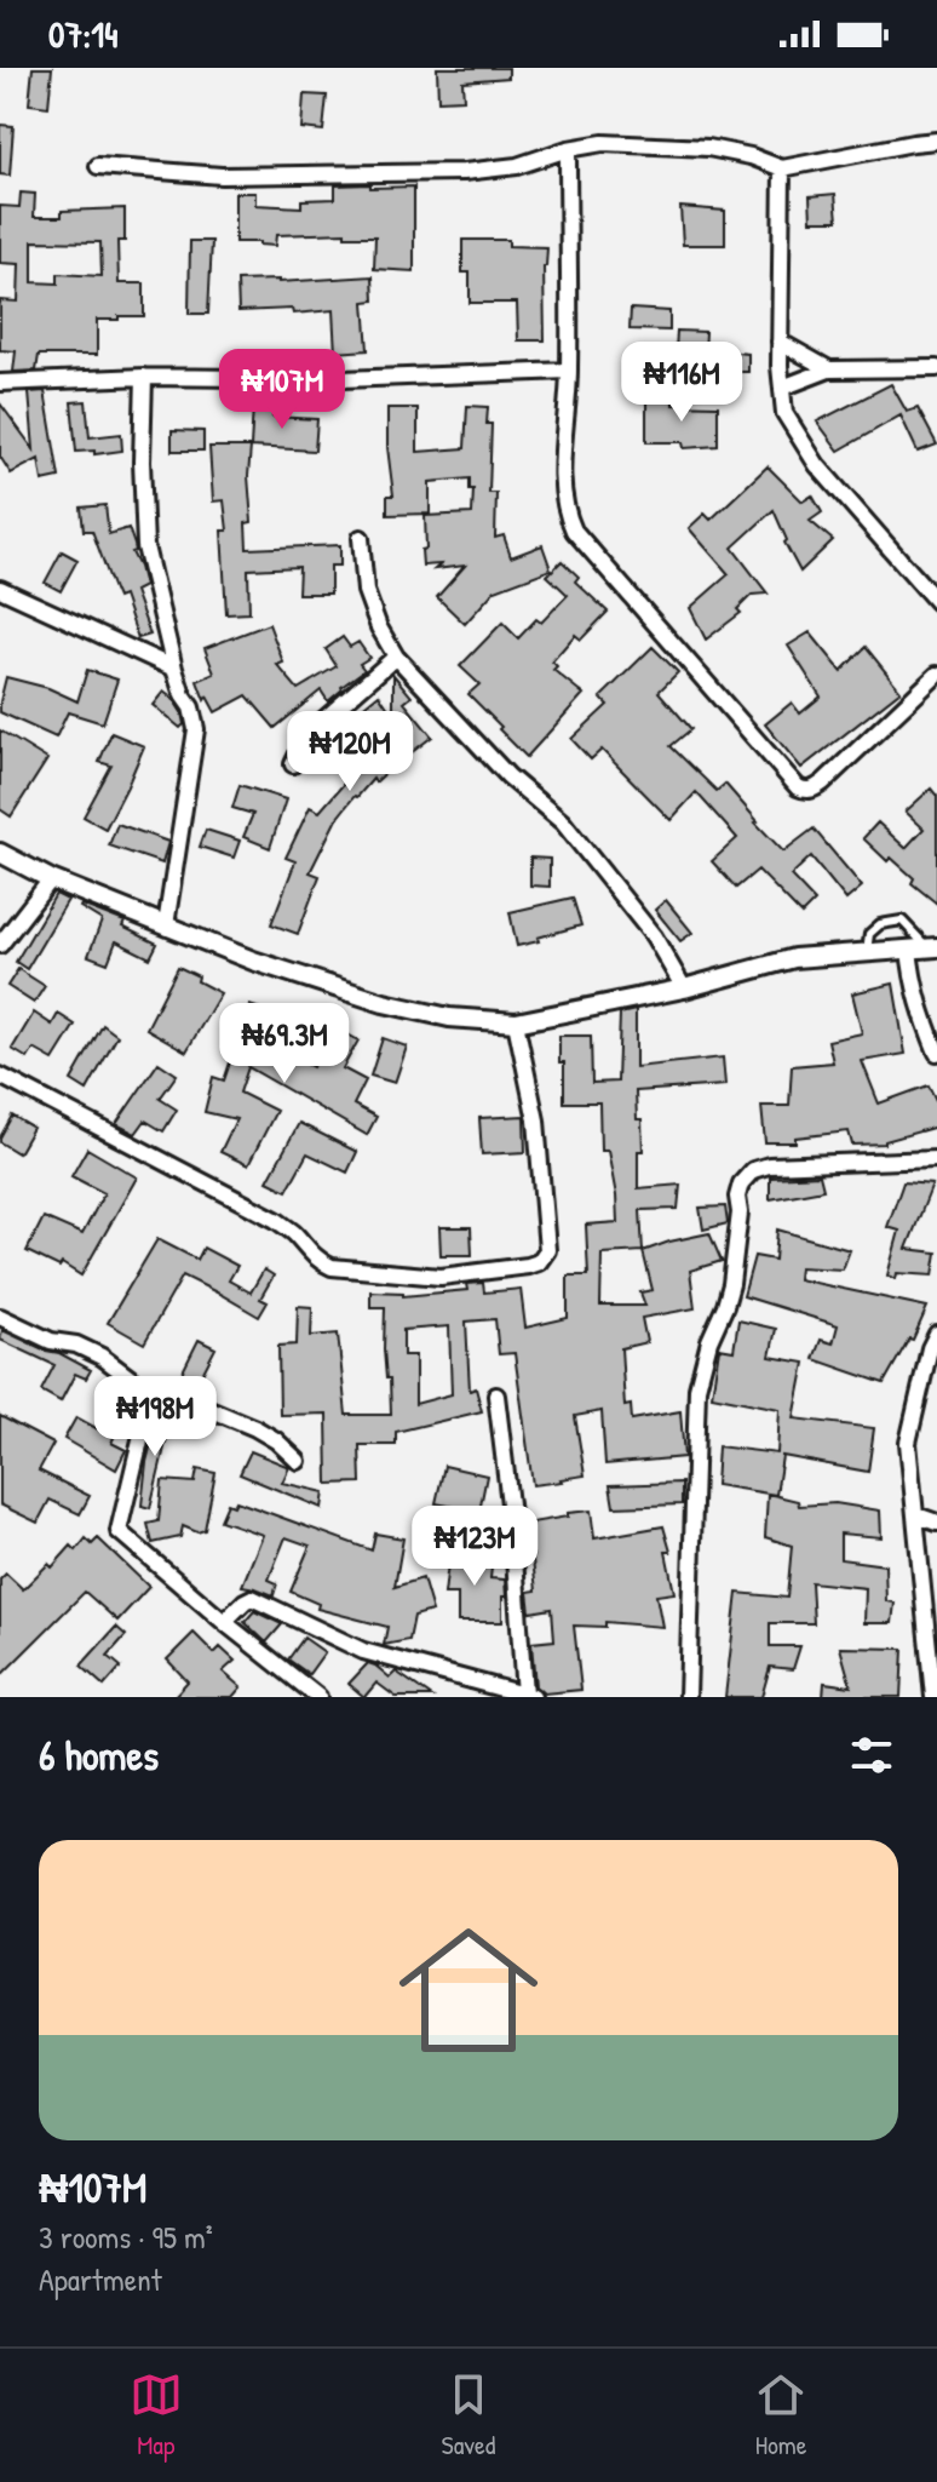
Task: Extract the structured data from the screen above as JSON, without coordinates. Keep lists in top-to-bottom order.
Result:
{
  "page": {
    "status": "07:14",
    "price": [
      "₦116M",
      "₦107M",
      "₦120M",
      "₦69.3M",
      "₦198M",
      "₦123M"
    ],
    "heading": "6 homes",
    "list": [
      {
        "name": "₦107M",
        "note": "3 rooms · 95 m² · Apartment"
      }
    ],
    "tabs": ["Map", "Saved", "Home"]
  }
}
